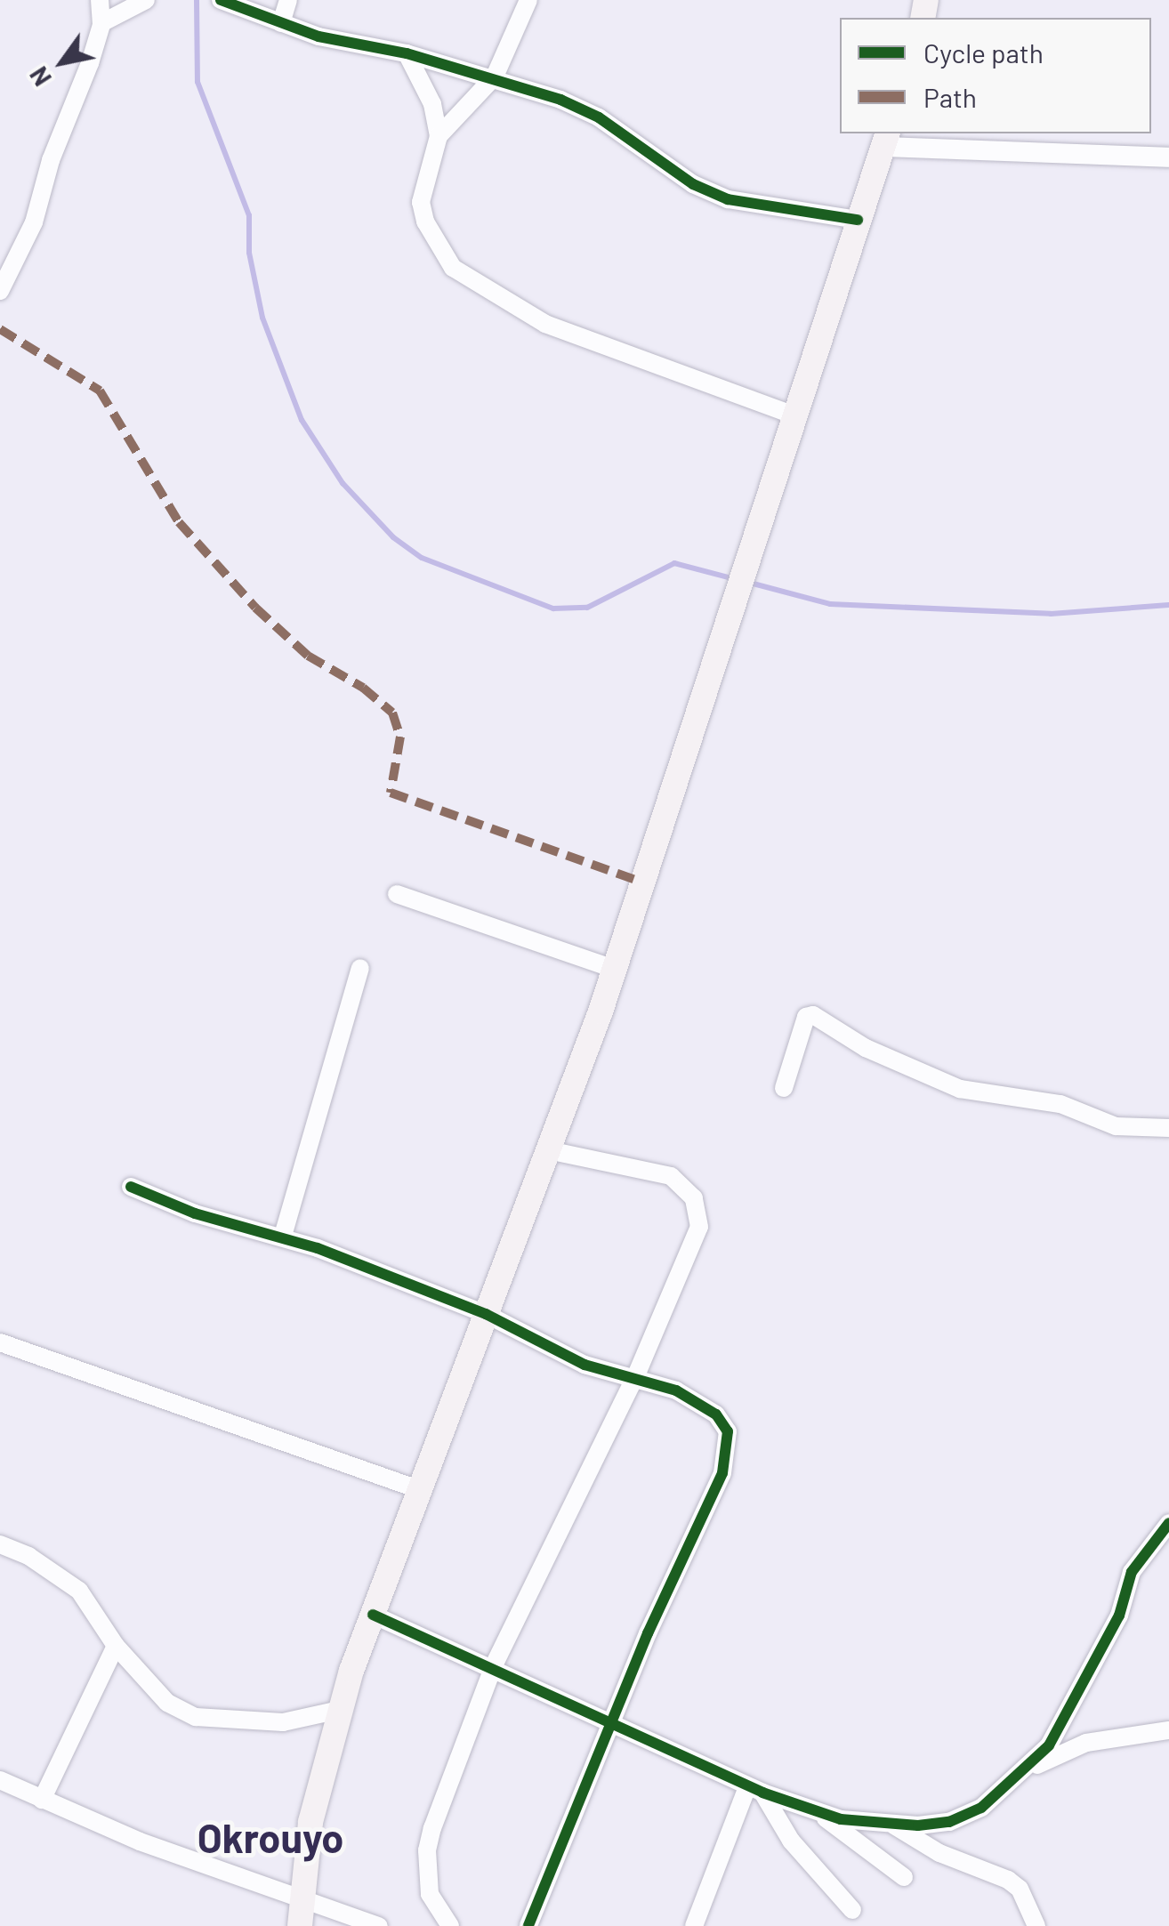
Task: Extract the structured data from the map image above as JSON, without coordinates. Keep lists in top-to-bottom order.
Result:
{
  "districts": ["Okrouyo"],
  "legend": ["Cycle path", "Path"],
  "north": "bottom left"
}
